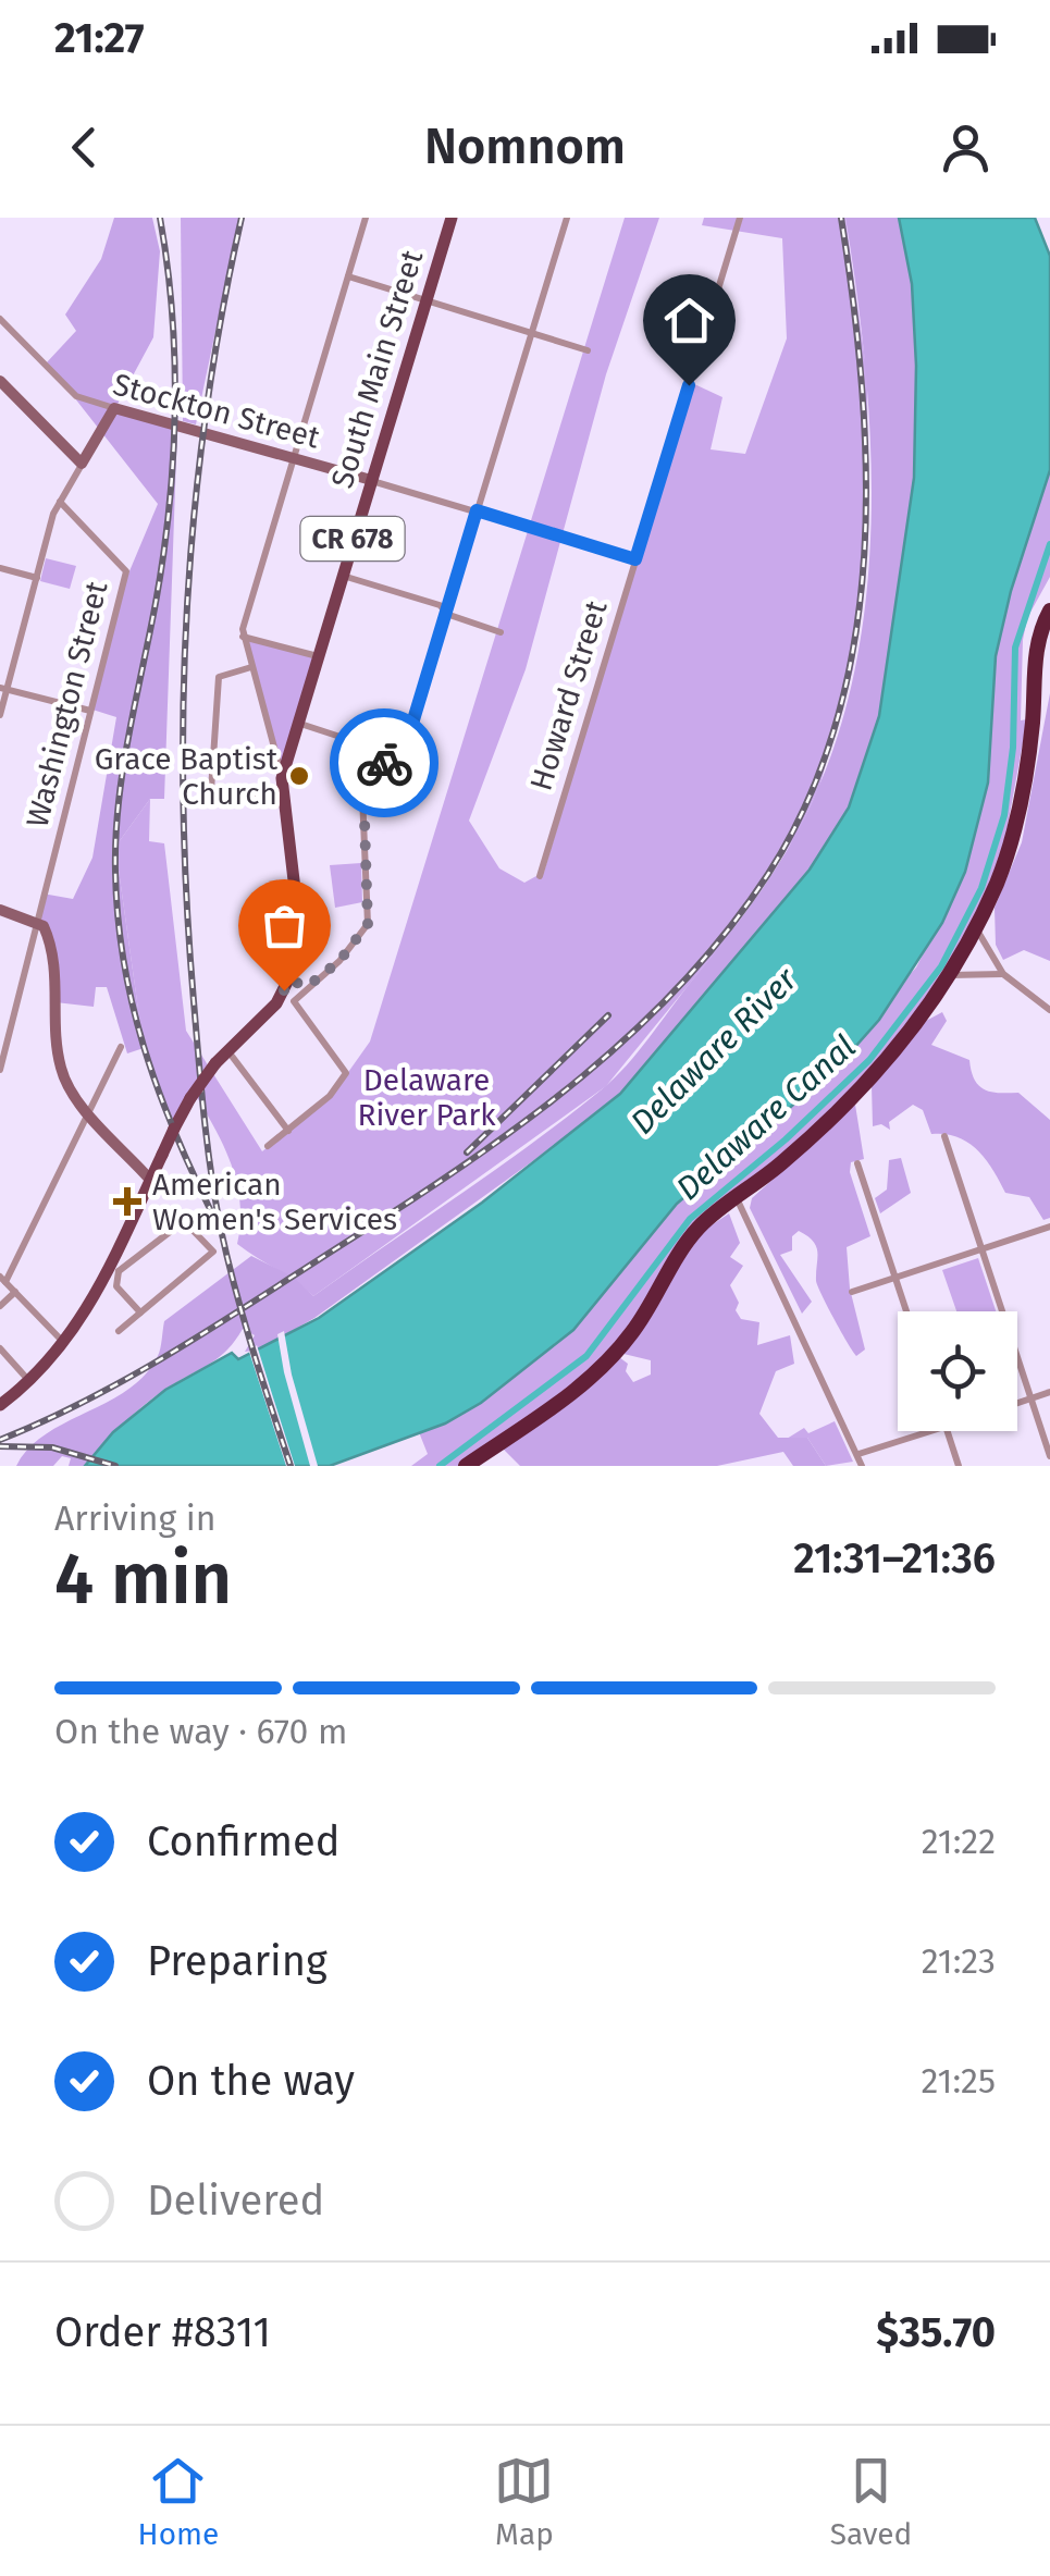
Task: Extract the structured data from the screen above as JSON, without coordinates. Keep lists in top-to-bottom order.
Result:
{
  "streets": {
    "main road": ["South Main Street", "CR 678"],
    "street": ["Stockton Street", "Howard Street", "Washington Street"]
  },
  "crossings": [
    ["South Main Street", "Stockton Street"],
    ["Stockton Street", "Howard Street"]
  ],
  "water": ["Delaware River", "Delaware Canal"],
  "parks": ["Delaware River Park"],
  "places": {
    "other": ["Grace Baptist Church"],
    "health": ["American Women's Services"]
  },
  "page": {
    "status": "21:27",
    "header": "Nomnom",
    "heading": ["4 min", "Arriving in", "21:31–21:36"],
    "panel": ["Order #8311", "$35.70"],
    "bar": "On the way · 670 m",
    "list": [
      ["Confirmed", "21:22"],
      ["Preparing", "21:23"],
      ["On the way", "21:25"],
      "Delivered"
    ],
    "tabs": ["Home", "Map", "Saved"]
  }
}
